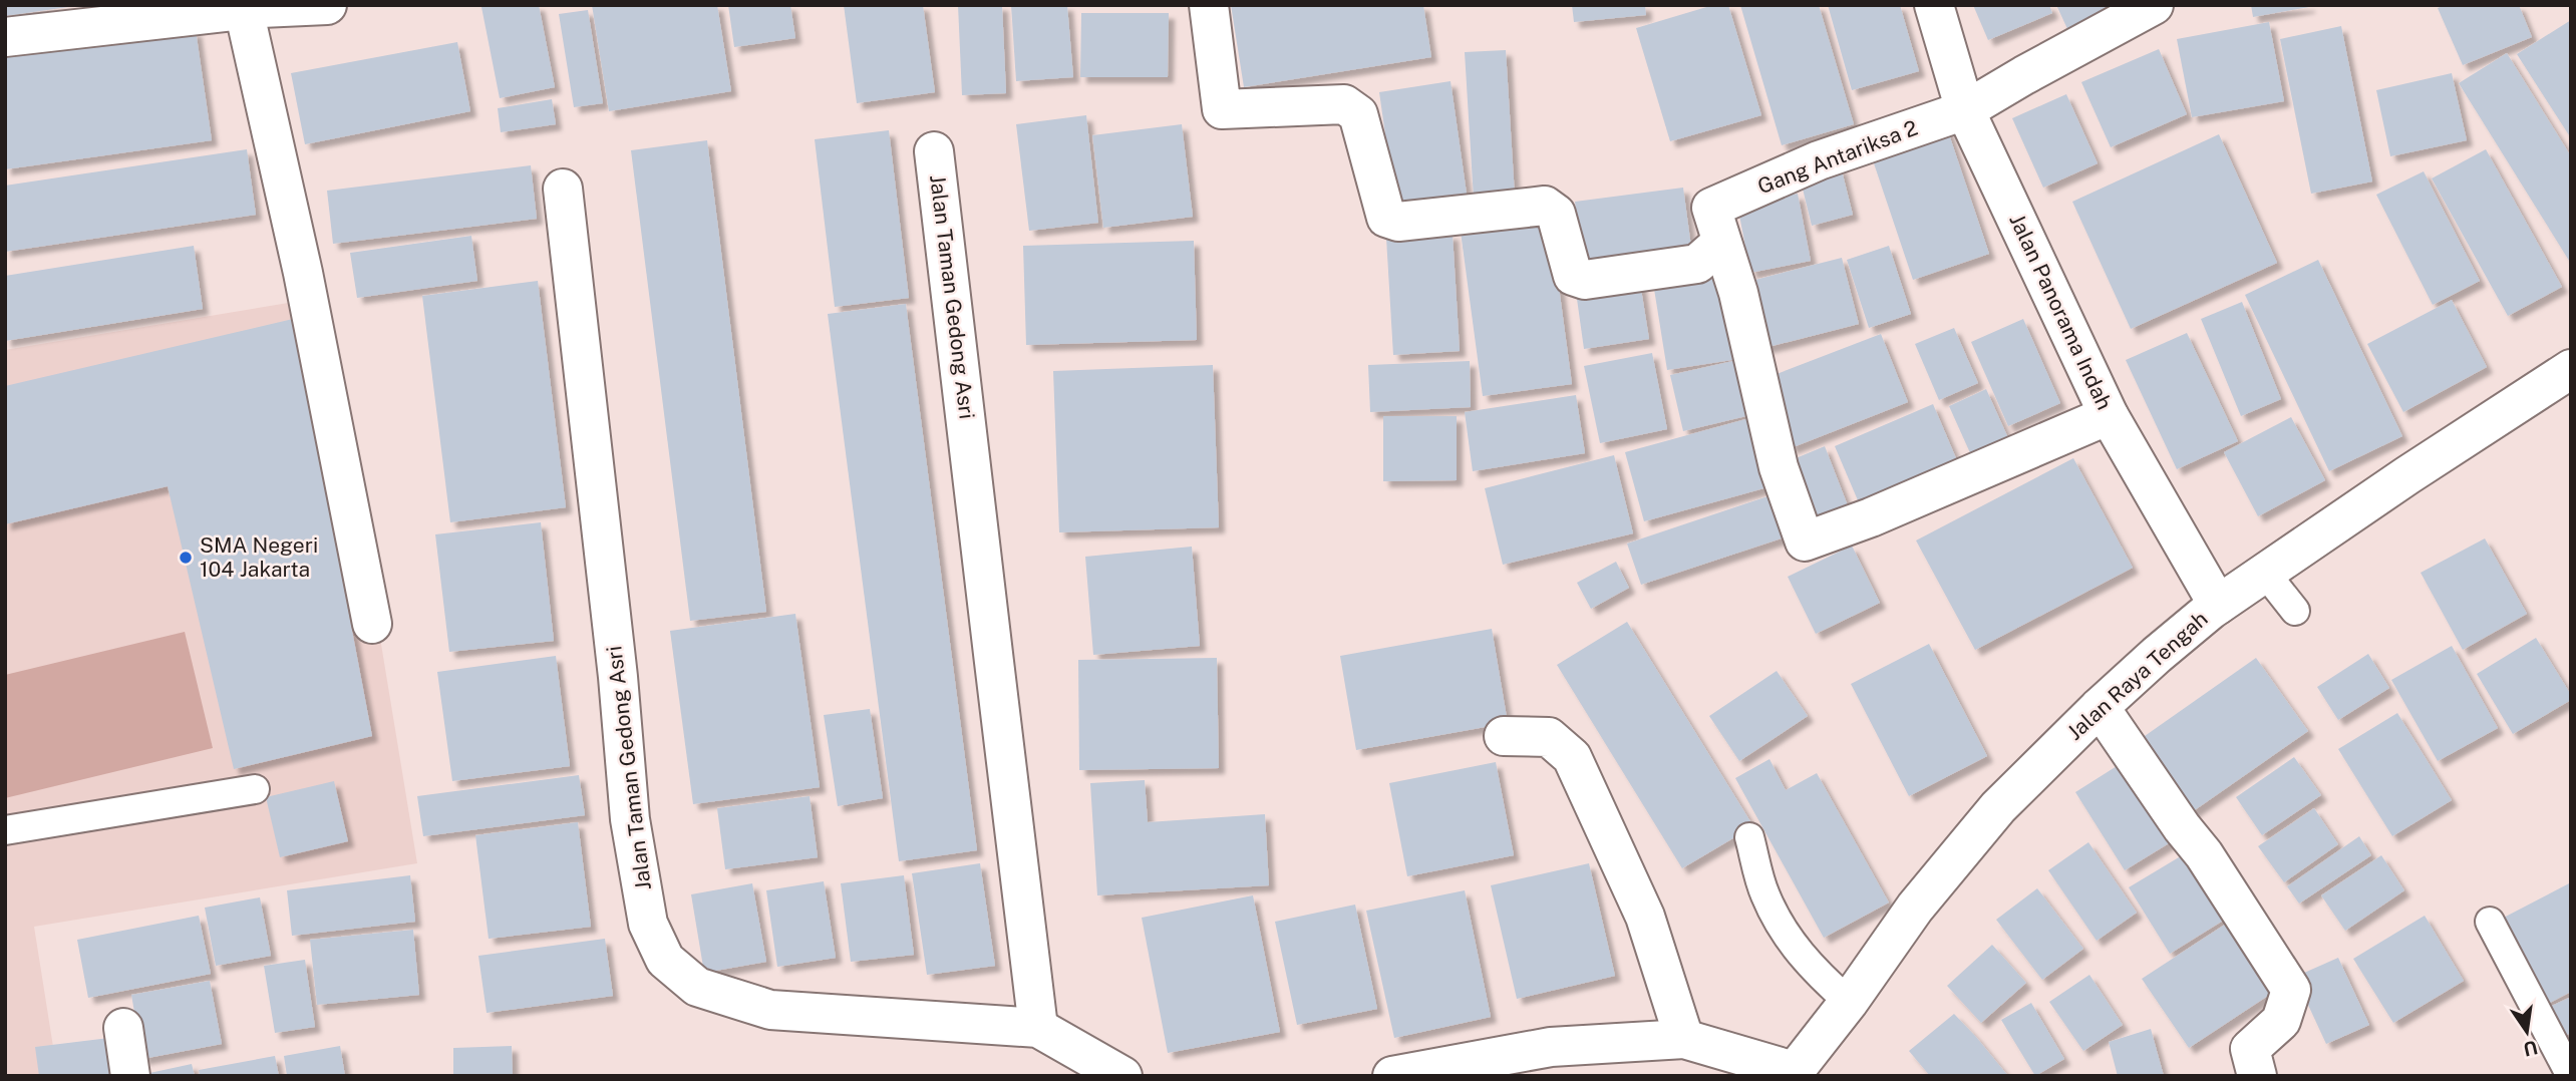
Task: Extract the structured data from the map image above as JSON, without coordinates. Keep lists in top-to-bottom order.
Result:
{
  "streets": {
    "street": [
      "Gang Antariksa 2",
      "Jalan Taman Gedong Asri",
      "Jalan Panorama Indah",
      "Jalan Raya Tengah"
    ]
  },
  "crossings": [
    ["Gang Antariksa 2", "Jalan Panorama Indah"],
    ["Jalan Panorama Indah", "Jalan Raya Tengah"]
  ],
  "places": ["SMA Negeri 104 Jakarta"],
  "north": "bottom"
}
